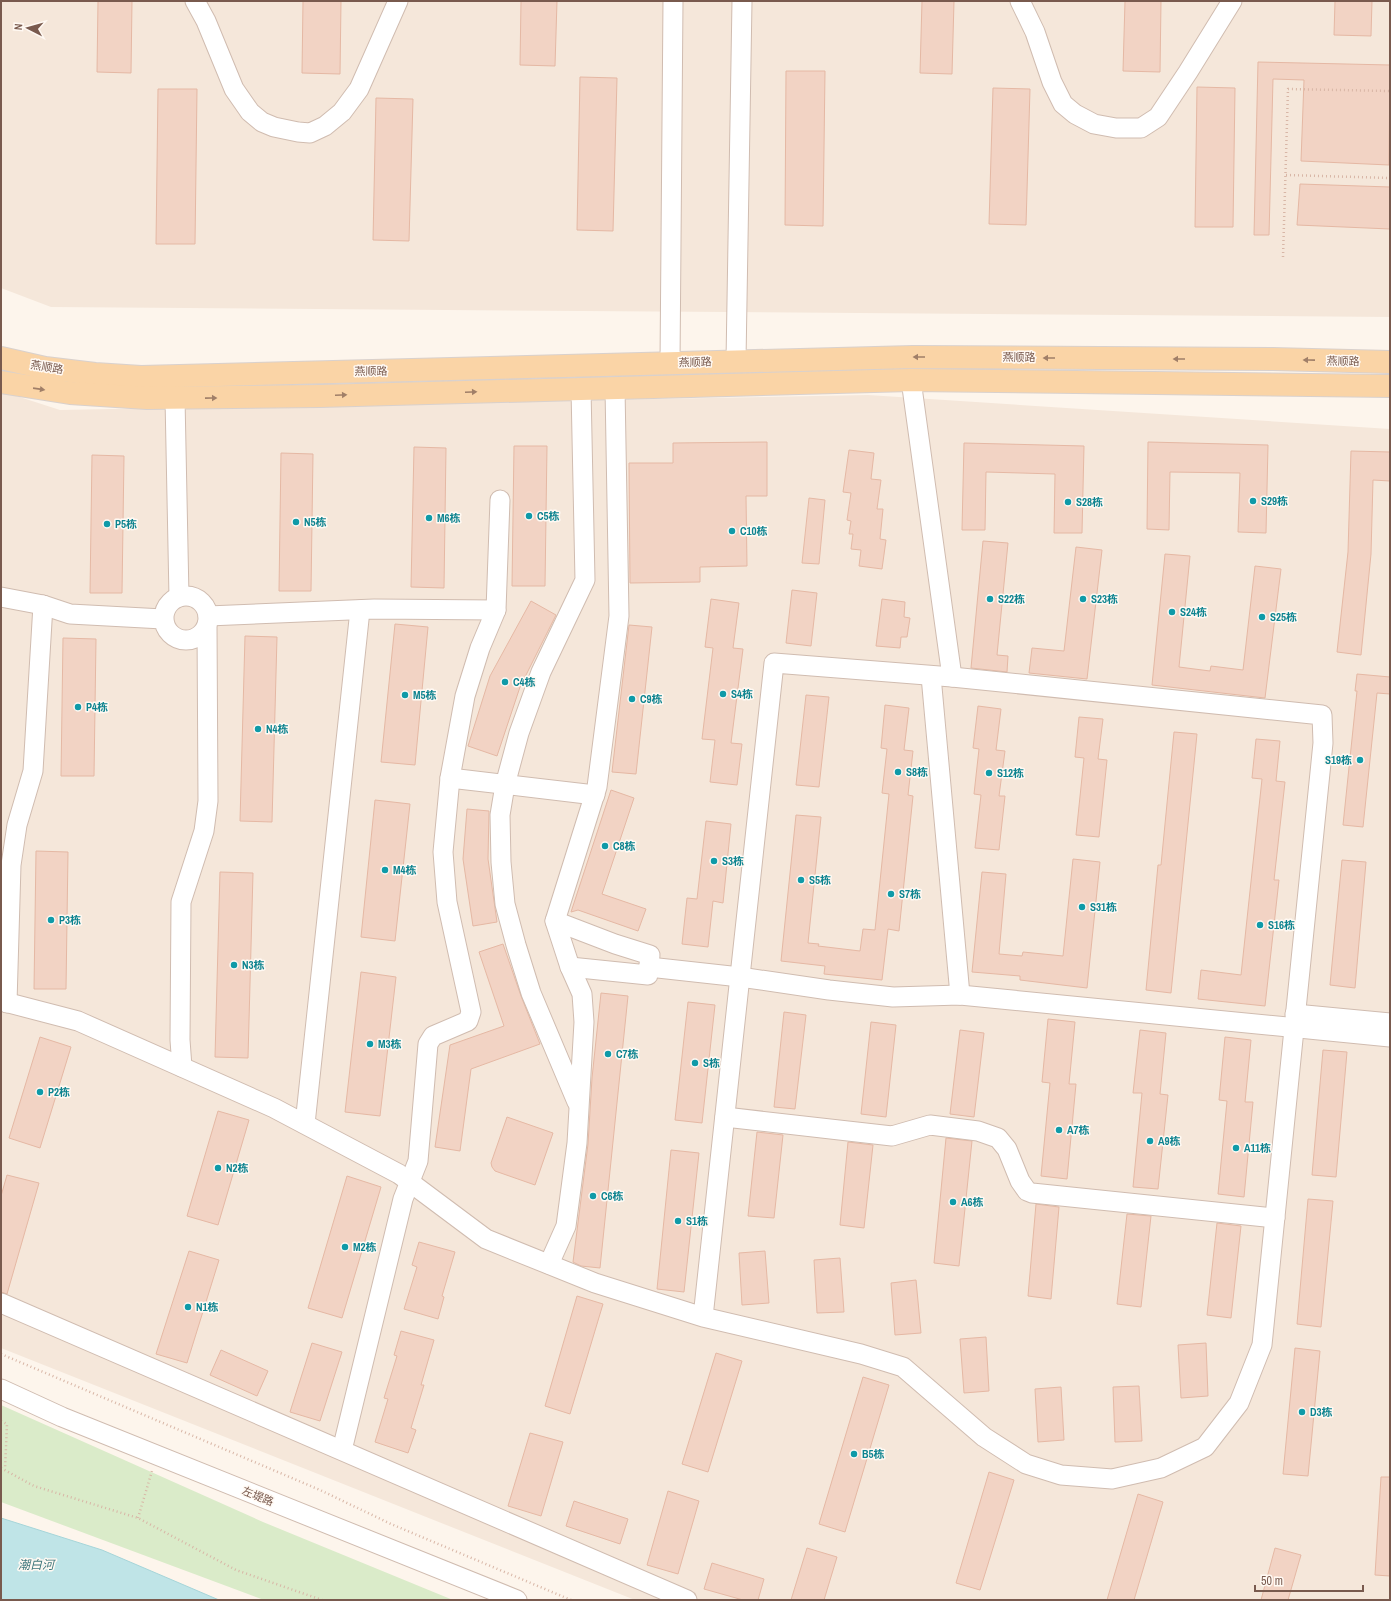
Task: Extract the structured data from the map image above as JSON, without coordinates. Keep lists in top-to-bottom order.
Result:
{
  "streets": {
    "main road": ["燕顺路"],
    "street": ["左堤路"]
  },
  "water": ["潮白河"],
  "places": [
    "S29栋",
    "S28栋",
    "C5栋",
    "M6栋",
    "N5栋",
    "P5栋",
    "C10栋",
    "S22栋",
    "S23栋",
    "S24栋",
    "S25栋",
    "C4栋",
    "S4栋",
    "M5栋",
    "C9栋",
    "P4栋",
    "N4栋",
    "S19栋",
    "S8栋",
    "S12栋",
    "C8栋",
    "S3栋",
    "M4栋",
    "S5栋",
    "S7栋",
    "S31栋",
    "P3栋",
    "S16栋",
    "N3栋",
    "M3栋",
    "C7栋",
    "S栋",
    "P2栋",
    "A7栋",
    "A9栋",
    "A11栋",
    "N2栋",
    "C6栋",
    "A6栋",
    "S1栋",
    "M2栋",
    "N1栋",
    "D3栋",
    "B5栋"
  ],
  "scale_bar": "50 m",
  "north": "left"
}
